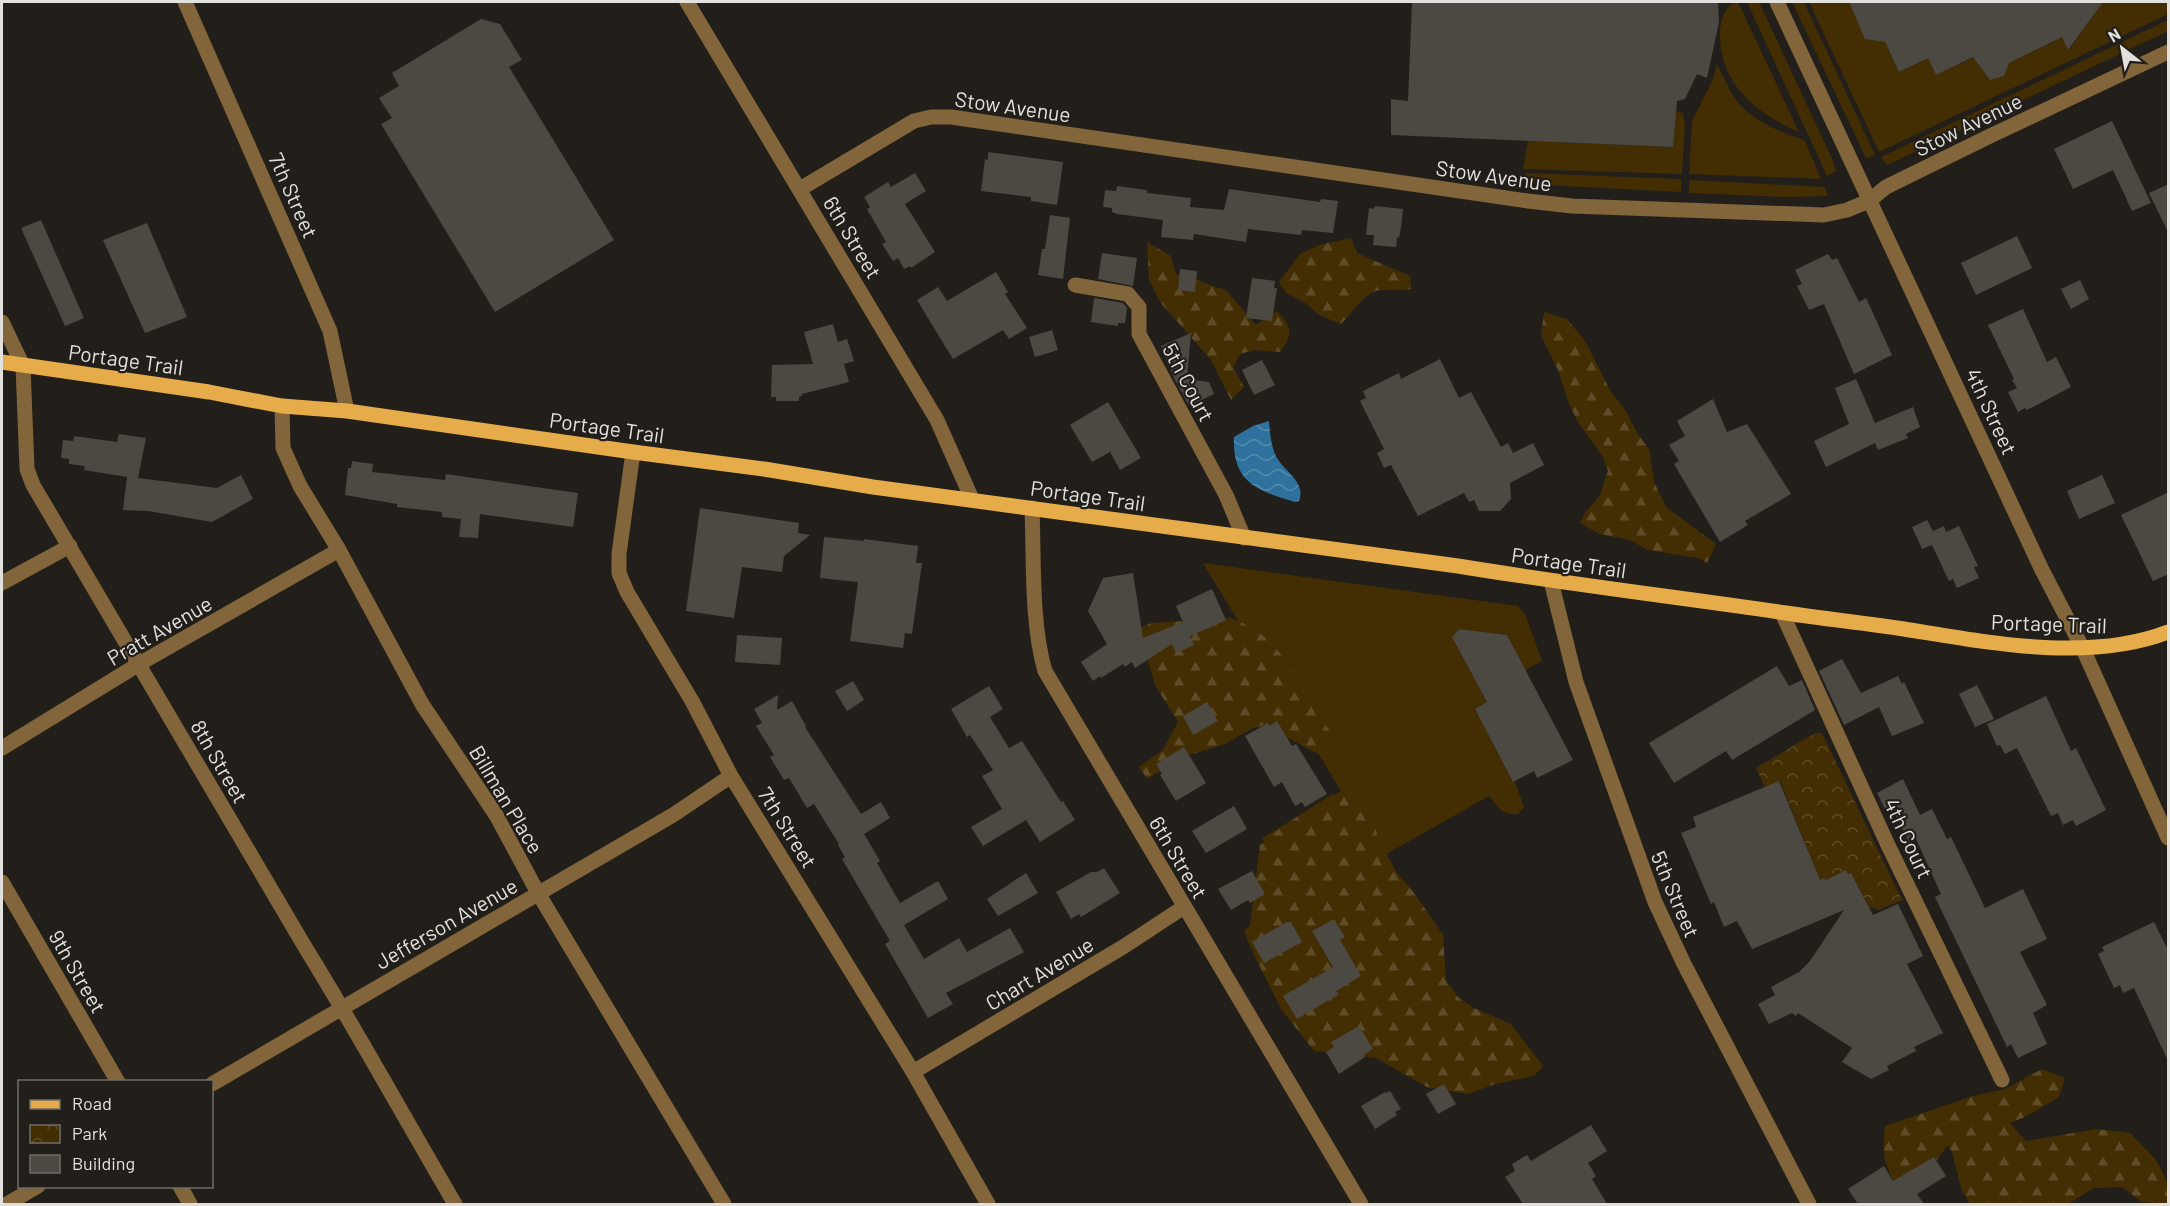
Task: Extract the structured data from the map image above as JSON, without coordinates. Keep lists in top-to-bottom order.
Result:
{
  "streets": {
    "main road": ["Portage Trail"],
    "street": [
      "Stow Avenue",
      "7th Street",
      "6th Street",
      "5th Court",
      "4th Street",
      "Pratt Avenue",
      "8th Street",
      "Billman Place",
      "4th Court",
      "5th Street",
      "Jefferson Avenue",
      "9th Street",
      "Chart Avenue"
    ]
  },
  "crossings": [
    ["Stow Avenue", "6th Street"],
    ["Stow Avenue", "4th Street"],
    ["7th Street", "Portage Trail"],
    ["7th Street", "Jefferson Avenue"],
    ["7th Street", "Chart Avenue"],
    ["6th Street", "Portage Trail"],
    ["6th Street", "Chart Avenue"],
    ["Portage Trail", "5th Court"],
    ["Portage Trail", "4th Street"],
    ["Portage Trail", "8th Street"],
    ["Portage Trail", "Billman Place"],
    ["Portage Trail", "4th Court"],
    ["Portage Trail", "5th Street"],
    ["Pratt Avenue", "8th Street"],
    ["Pratt Avenue", "Billman Place"],
    ["8th Street", "Jefferson Avenue"],
    ["Billman Place", "Jefferson Avenue"]
  ],
  "legend": ["Road", "Park", "Building"],
  "north": "top left"
}
